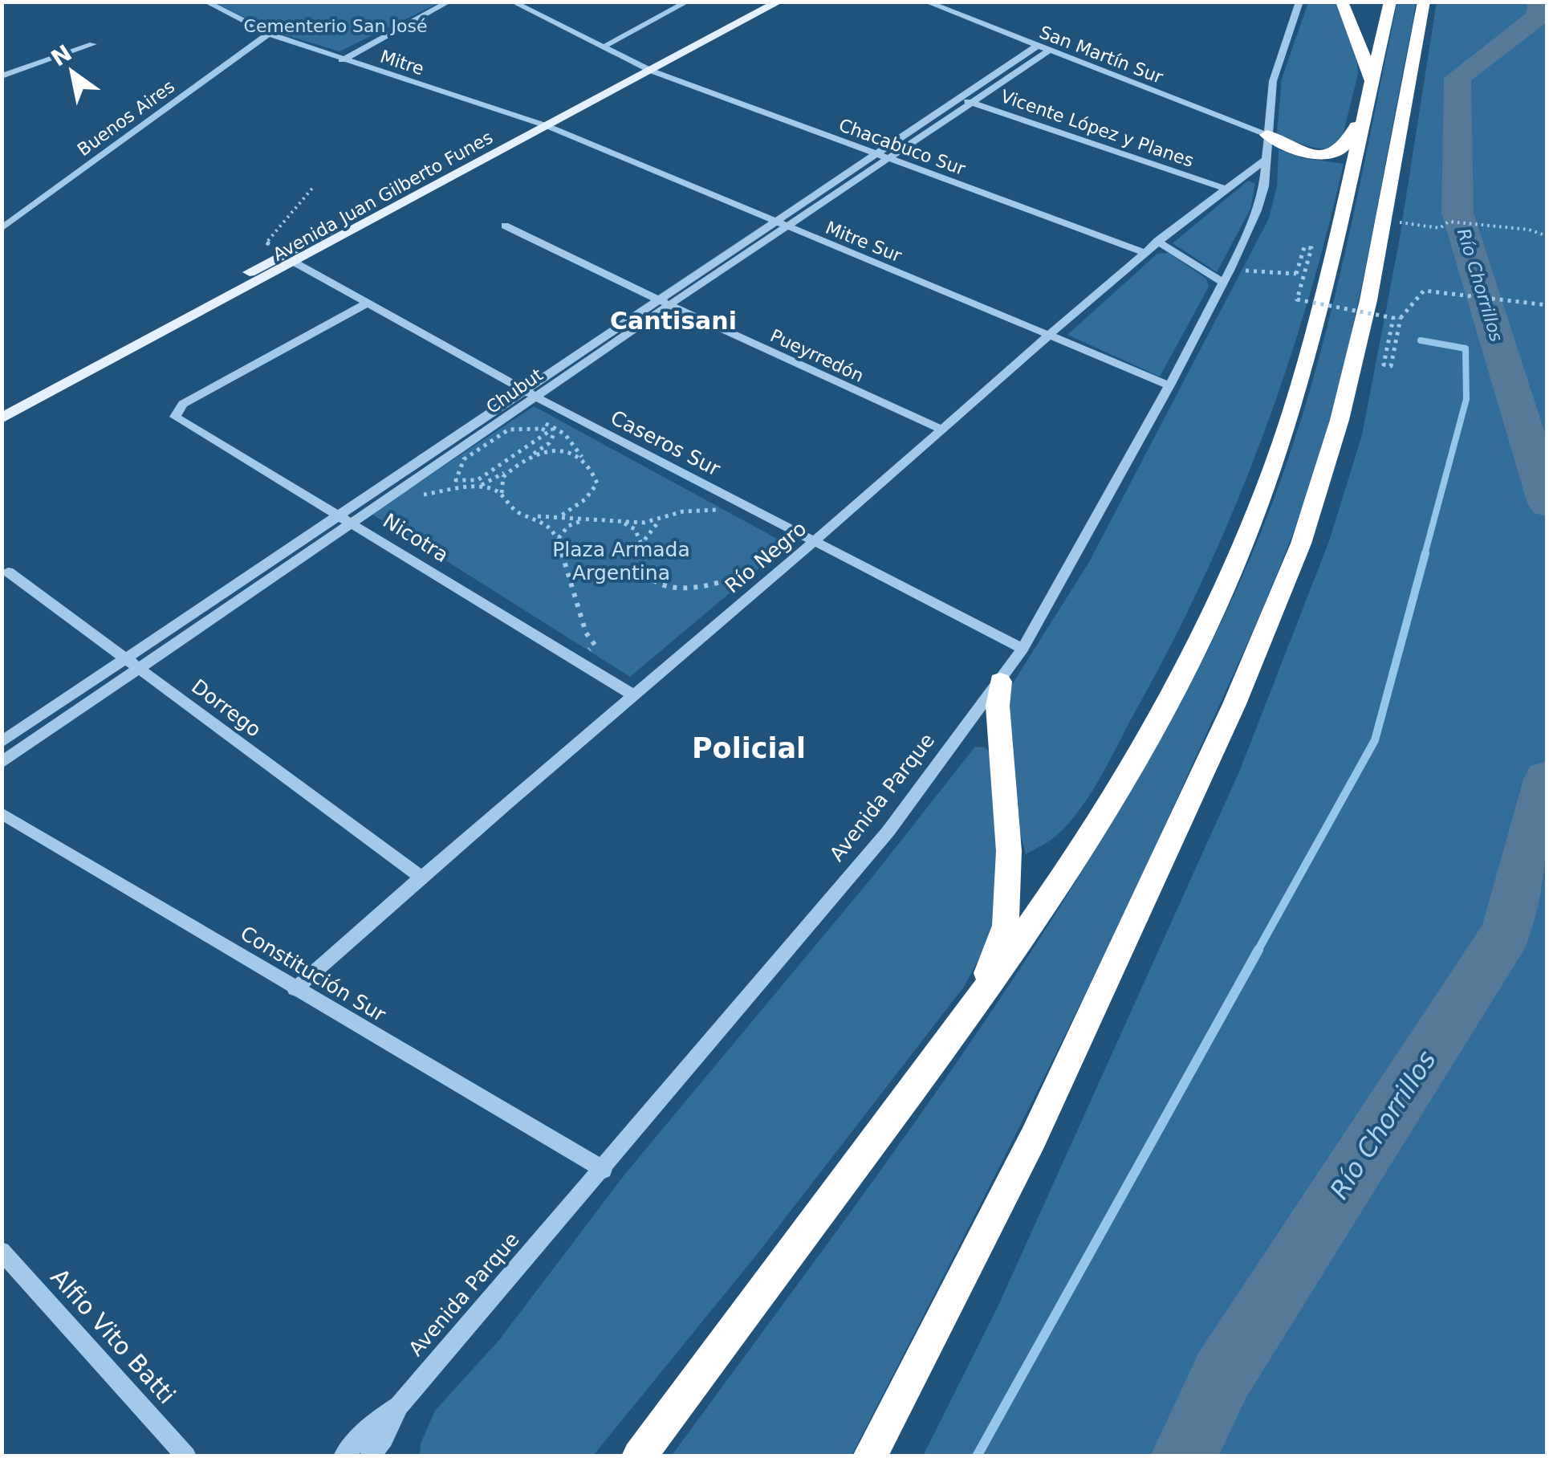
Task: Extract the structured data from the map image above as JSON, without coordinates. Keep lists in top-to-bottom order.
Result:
{
  "streets": {
    "main road": ["Avenida Juan Gilberto Funes"],
    "street": [
      "San Martín Sur",
      "Mitre",
      "Buenos Aires",
      "Vicente López y Planes",
      "Chacabuco Sur",
      "Mitre Sur",
      "Pueyrredón",
      "Chubut",
      "Caseros Sur",
      "Nicotra",
      "Río Negro",
      "Dorrego",
      "Avenida Parque",
      "Constitución Sur",
      "Alfio Vito Batti"
    ]
  },
  "crossings": [
    ["San Martín Sur", "Chubut"],
    ["San Martín Sur", "Avenida Parque"],
    ["Mitre", "Buenos Aires"],
    ["Mitre", "Avenida Juan Gilberto Funes"],
    ["Mitre", "Mitre Sur"],
    ["Vicente López y Planes", "Chubut"],
    ["Vicente López y Planes", "Río Negro"],
    ["Chacabuco Sur", "Avenida Juan Gilberto Funes"],
    ["Chacabuco Sur", "Chubut"],
    ["Chacabuco Sur", "Río Negro"],
    ["Avenida Juan Gilberto Funes", "Mitre Sur"],
    ["Avenida Juan Gilberto Funes", "Caseros Sur"],
    ["Mitre Sur", "Chubut"],
    ["Mitre Sur", "Río Negro"],
    ["Mitre Sur", "Avenida Parque"],
    ["Pueyrredón", "Chubut"],
    ["Pueyrredón", "Río Negro"],
    ["Chubut", "Caseros Sur"],
    ["Chubut", "Nicotra"],
    ["Chubut", "Dorrego"],
    ["Caseros Sur", "Nicotra"],
    ["Caseros Sur", "Río Negro"],
    ["Caseros Sur", "Avenida Parque"],
    ["Nicotra", "Río Negro"],
    ["Río Negro", "Dorrego"],
    ["Río Negro", "Avenida Parque"],
    ["Río Negro", "Constitución Sur"],
    ["Avenida Parque", "Constitución Sur"]
  ],
  "districts": ["Cantisani", "Policial"],
  "water": ["Río Chorrillos"],
  "parks": ["Cementerio San José", "Plaza Armada Argentina"],
  "north": "top left"
}
